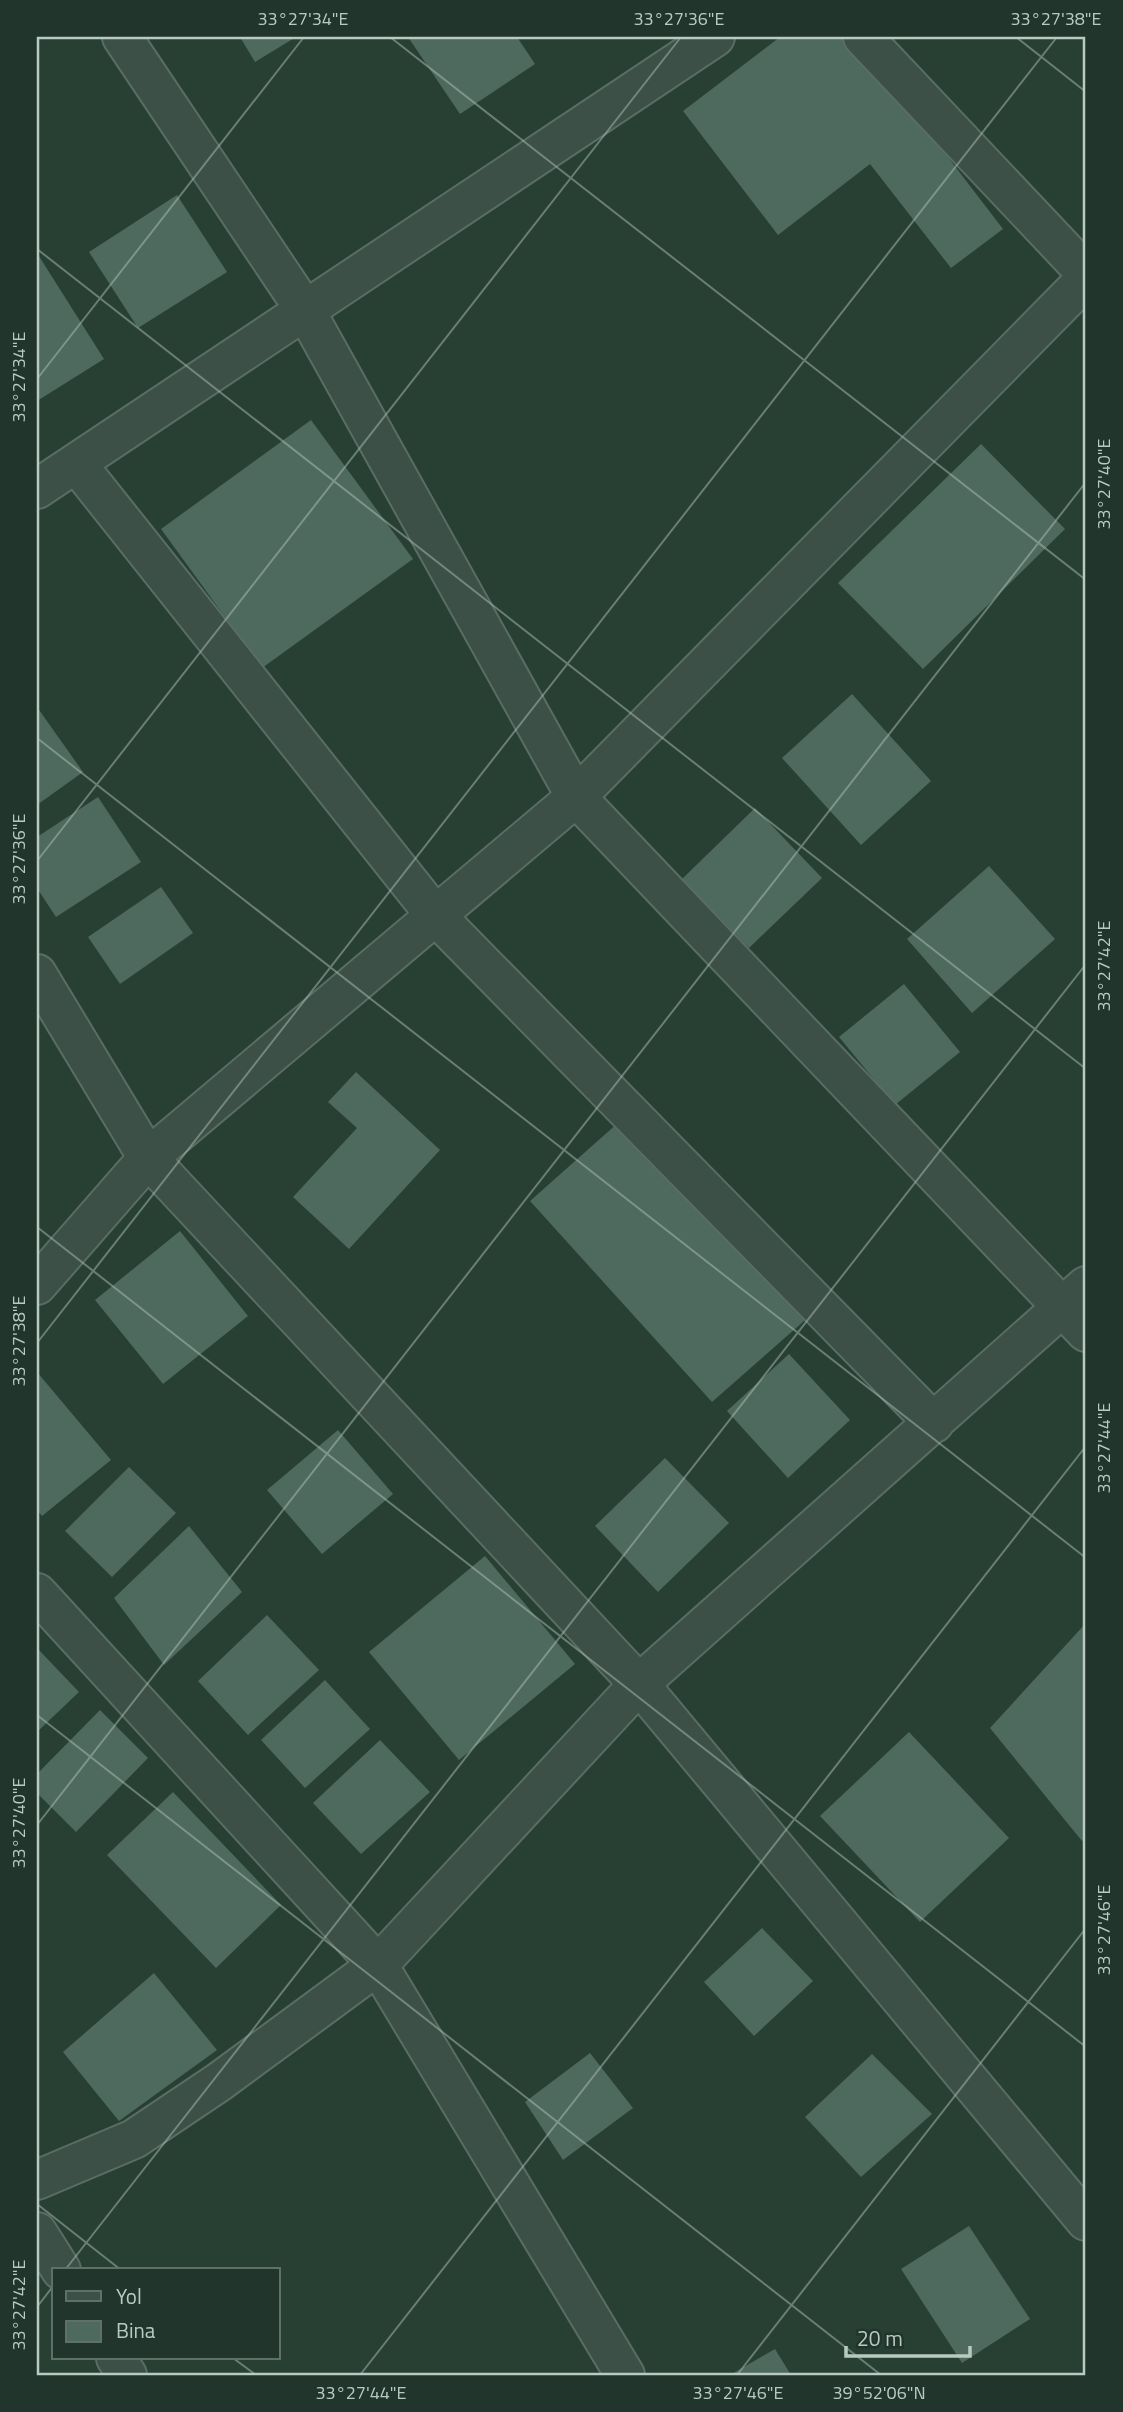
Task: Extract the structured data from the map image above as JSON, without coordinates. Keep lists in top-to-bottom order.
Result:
{
  "legend": ["Yol", "Bina"],
  "scale_bar": "20 m",
  "coordinates": [
    "33°27'34\"E",
    "33°27'36\"E",
    "33°27'38\"E",
    "33°27'40\"E",
    "33°27'42\"E",
    "33°27'44\"E",
    "33°27'46\"E",
    "39°52'06\"N"
  ]
}
